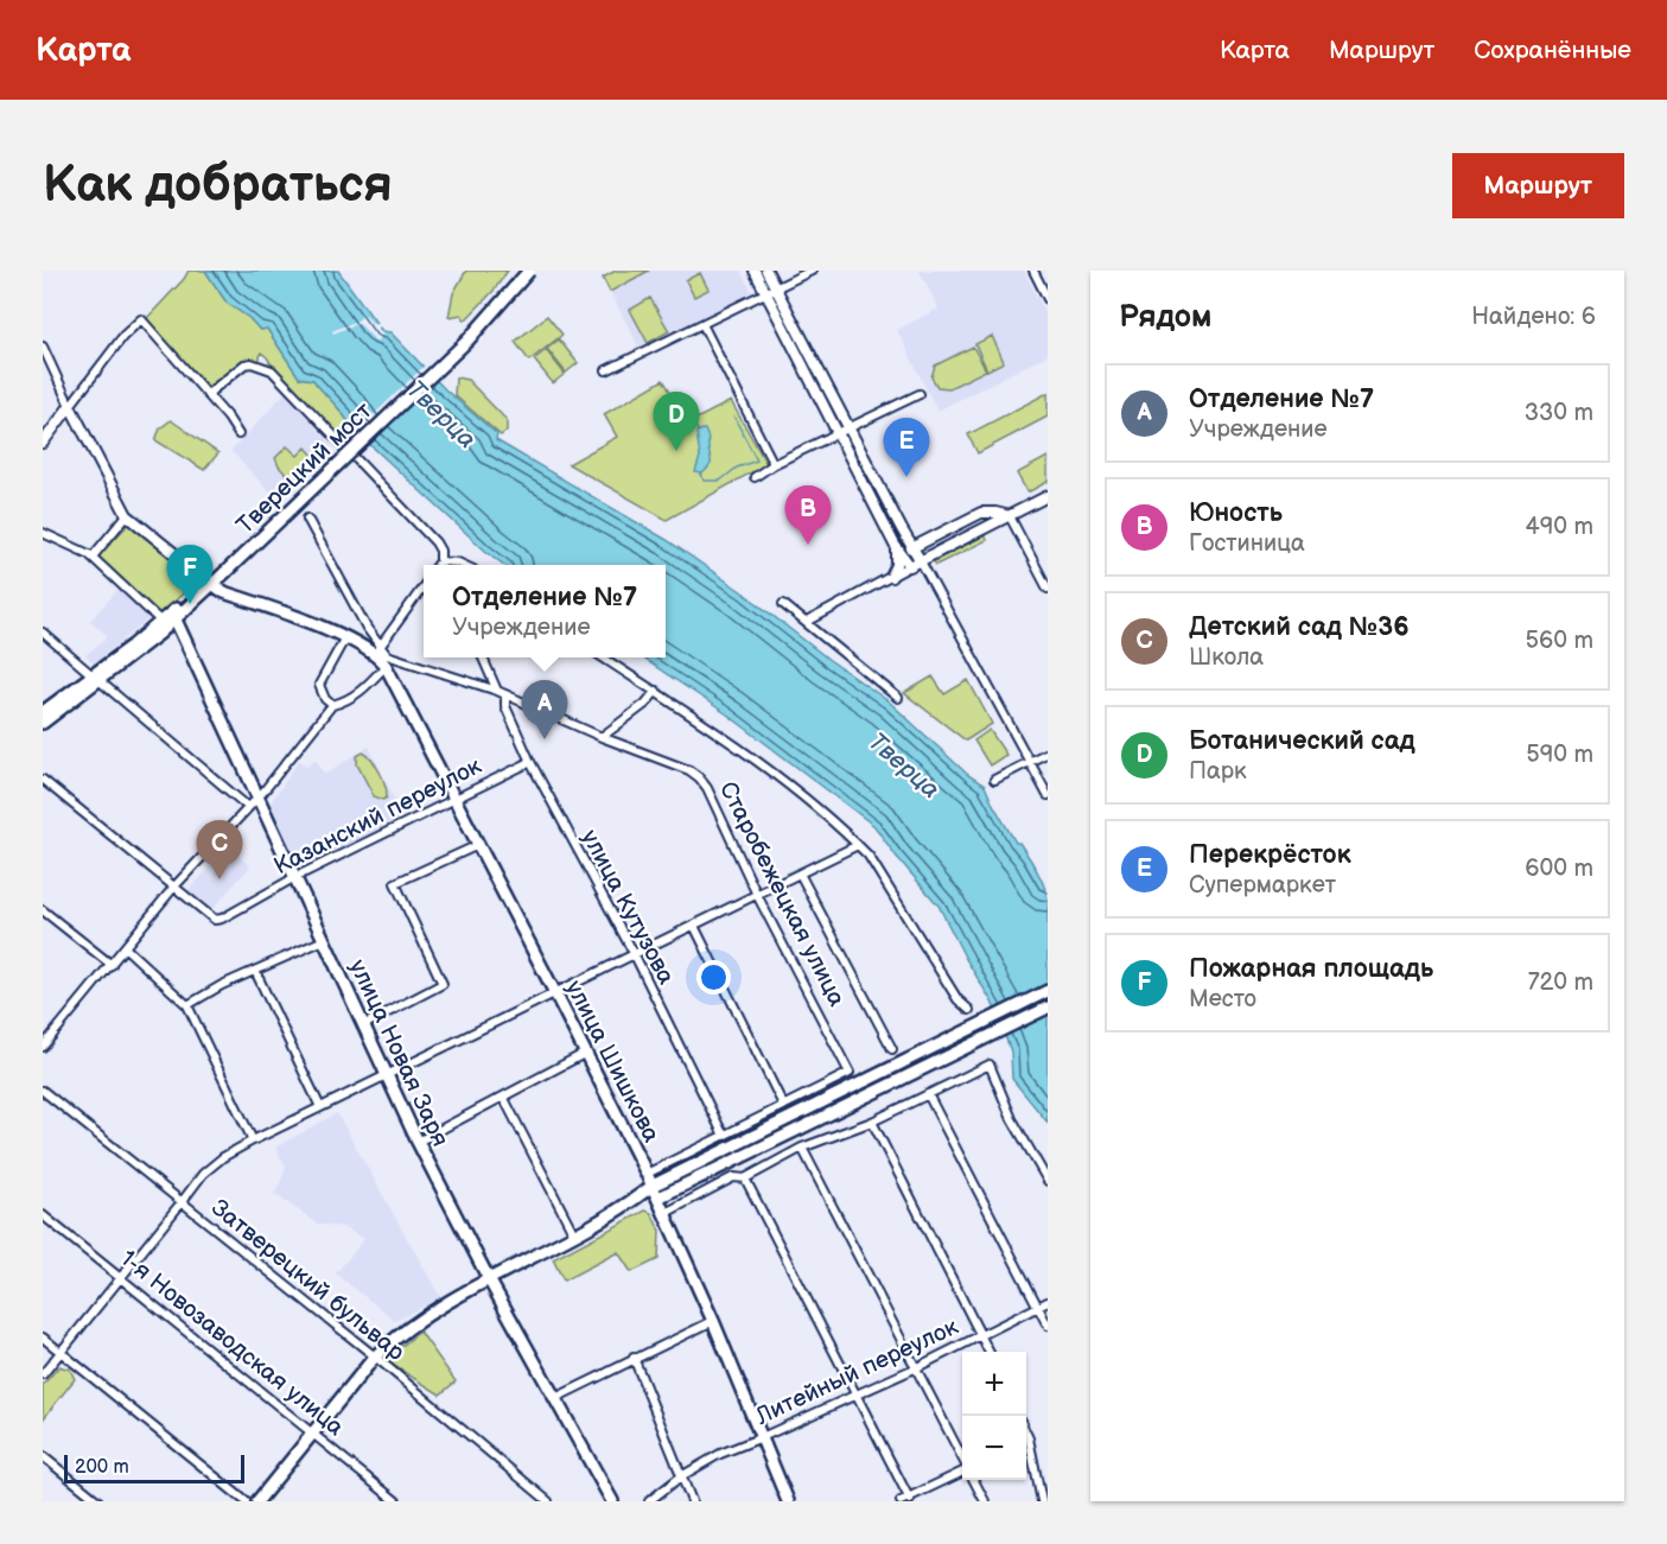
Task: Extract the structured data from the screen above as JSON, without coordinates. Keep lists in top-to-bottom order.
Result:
{
  "streets": {
    "main road": [
      "Тверецкий мост",
      "Старобежецкая улица",
      "улица Новая Заря",
      "улица Шишкова"
    ],
    "street": [
      "Казанский переулок",
      "улица Кутузова",
      "Затверецкий бульвар",
      "1-я Новозаводская улица",
      "Литейный переулок"
    ]
  },
  "crossings": [
    ["Казанский переулок", "улица Кутузова"],
    ["Казанский переулок", "улица Новая Заря"],
    ["Казанский переулок", "улица Шишкова"],
    ["Старобежецкая улица", "улица Кутузова"],
    ["Старобежецкая улица", "улица Шишкова"],
    ["улица Шишкова", "Литейный переулок"]
  ],
  "water": ["Тверца"],
  "scale_bar": "200 m",
  "page": {
    "header": "Карта",
    "nav": ["Карта", "Маршрут", "Сохранённые"],
    "buttons": "Маршрут",
    "title": "Как добраться",
    "heading": ["Рядом", "Найдено: 6"],
    "list": [
      {
        "mark": "A",
        "name": "Отделение №7",
        "note": "Учреждение",
        "value": "330 m"
      },
      {
        "mark": "B",
        "name": "Юность",
        "note": "Гостиница",
        "value": "490 m"
      },
      {
        "mark": "C",
        "name": "Детский сад №36",
        "note": "Школа",
        "value": "560 m"
      },
      {
        "mark": "D",
        "name": "Ботанический сад",
        "note": "Парк",
        "value": "590 m"
      },
      {
        "mark": "E",
        "name": "Перекрёсток",
        "note": "Супермаркет",
        "value": "600 m"
      },
      {
        "mark": "F",
        "name": "Пожарная площадь",
        "note": "Место",
        "value": "720 m"
      }
    ],
    "pins": [
      "D",
      "E",
      "B",
      "F",
      "A",
      "C"
    ],
    "popup": ["Отделение №7", "Учреждение"],
    "map_buttons": ["+", "−"],
    "scale": "200 m"
  }
}
